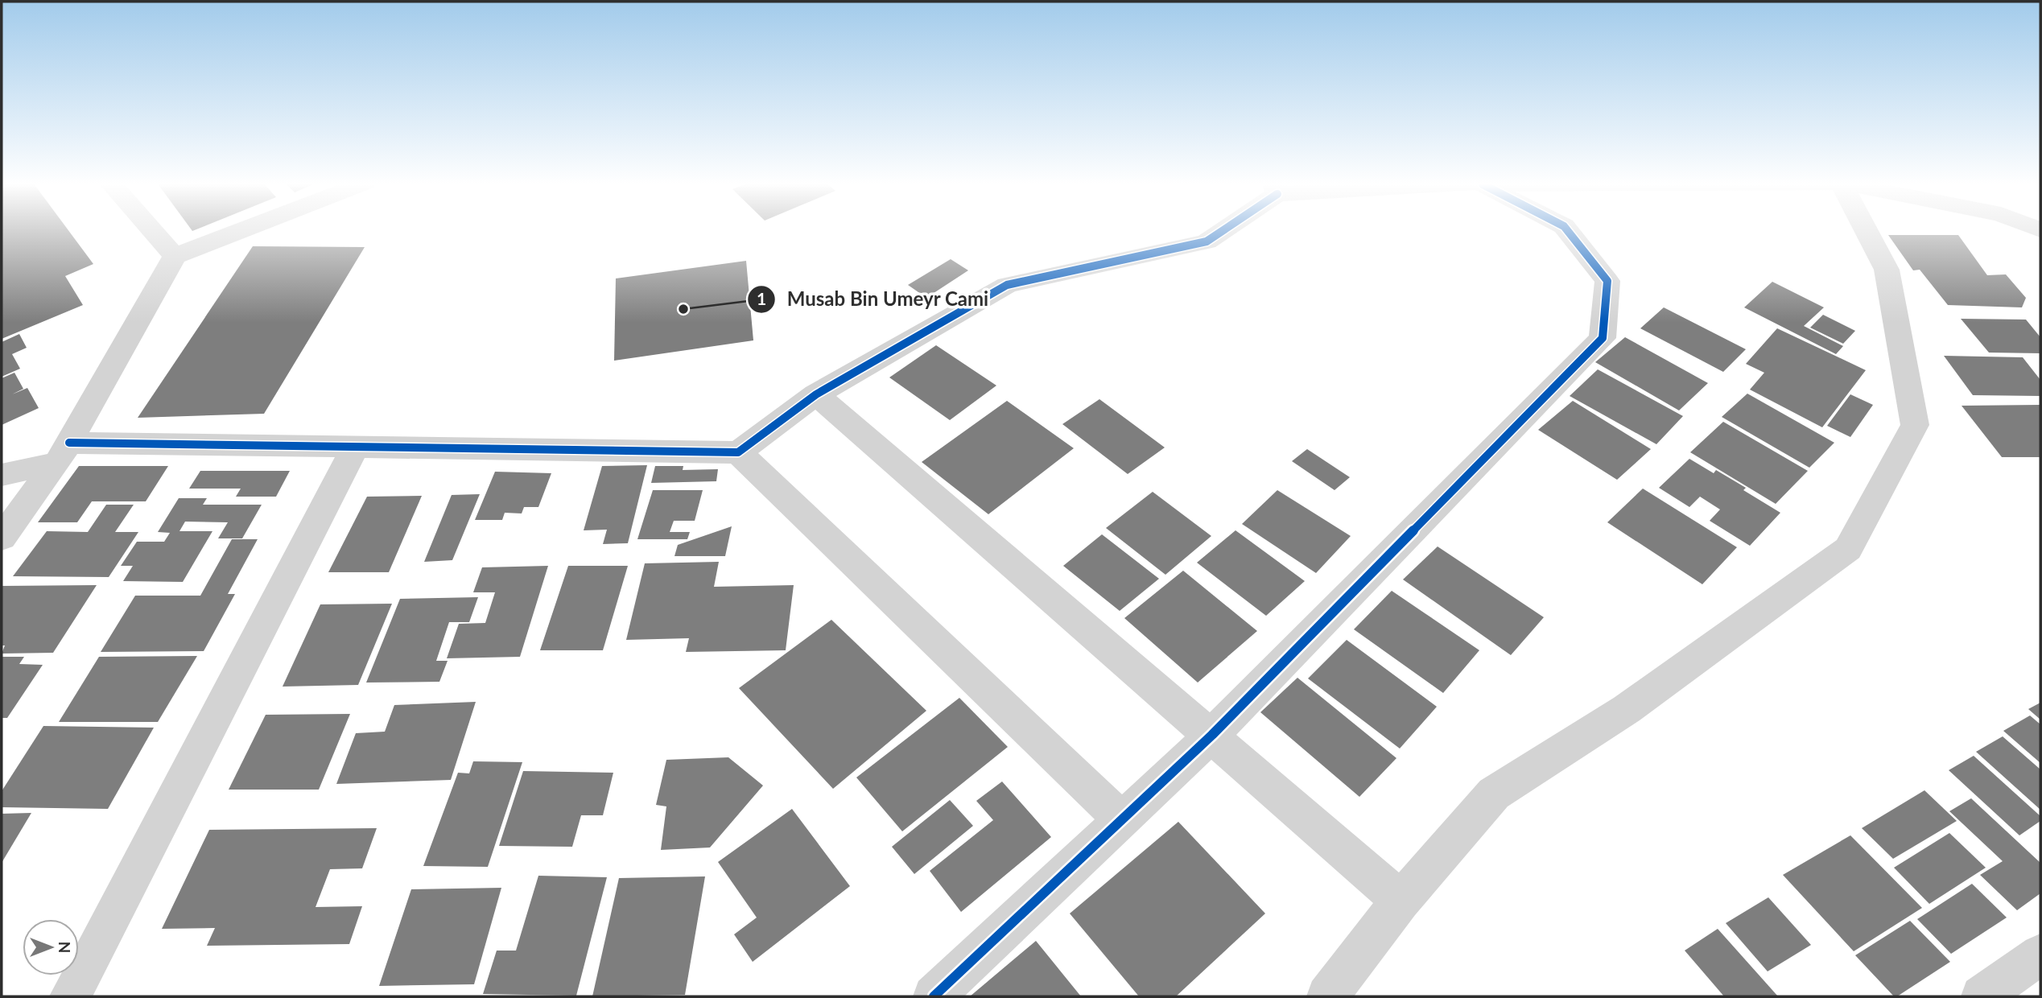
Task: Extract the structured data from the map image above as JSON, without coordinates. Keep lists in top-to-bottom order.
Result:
{
  "places": ["Musab Bin Umeyr Cami"],
  "north": "right"
}
